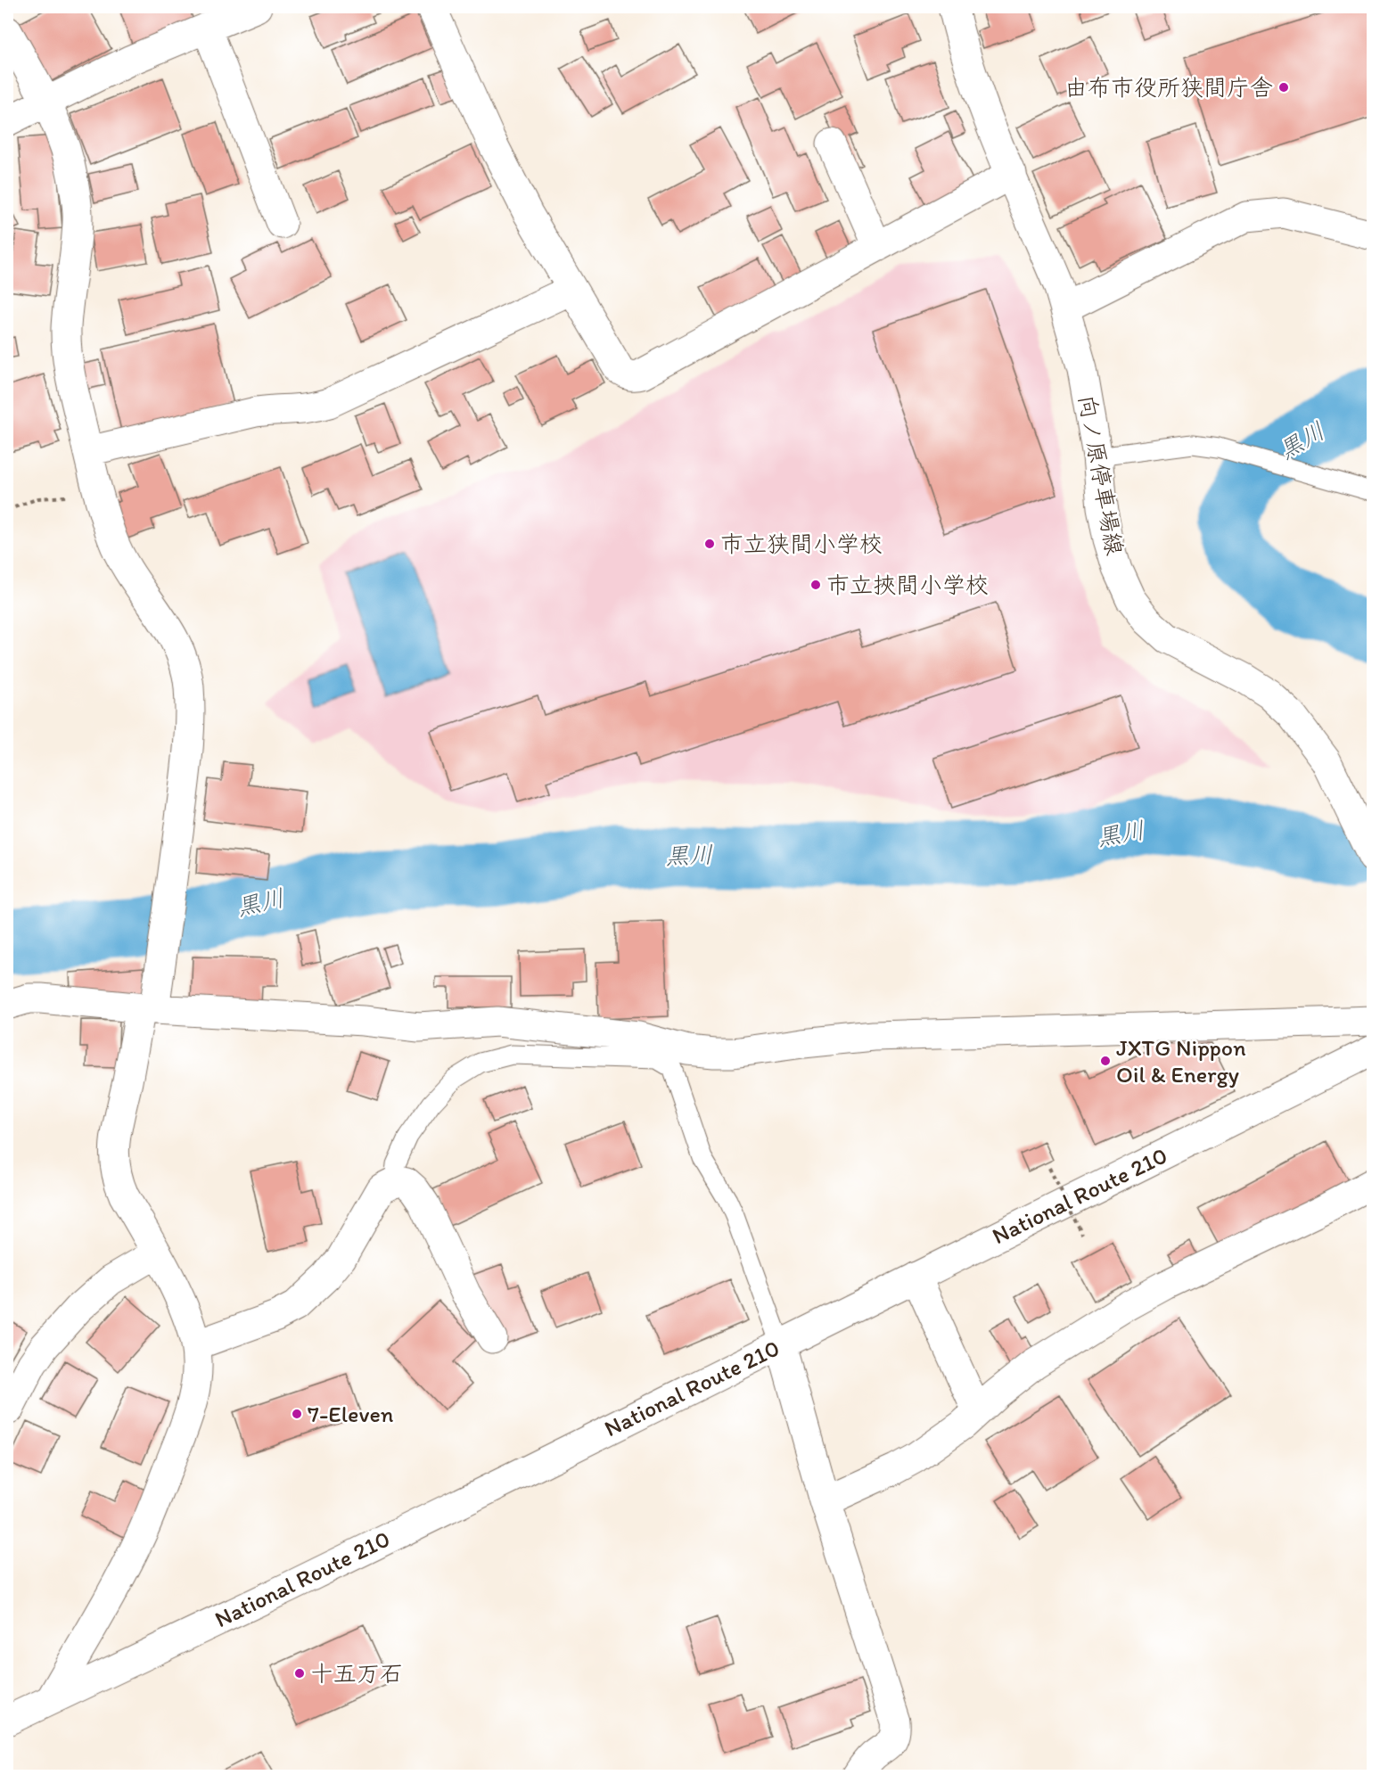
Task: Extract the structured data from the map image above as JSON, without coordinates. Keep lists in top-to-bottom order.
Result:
{
  "streets": {
    "main road": ["向ノ原停車場線", "National Route 210"]
  },
  "water": ["黒川"],
  "places": [
    "由布市役所狭間庁舎",
    "市立狭間小学校",
    "市立挾間小学校",
    "JXTG Nippon Oil & Energy",
    "7-Eleven",
    "十五万石"
  ]
}
